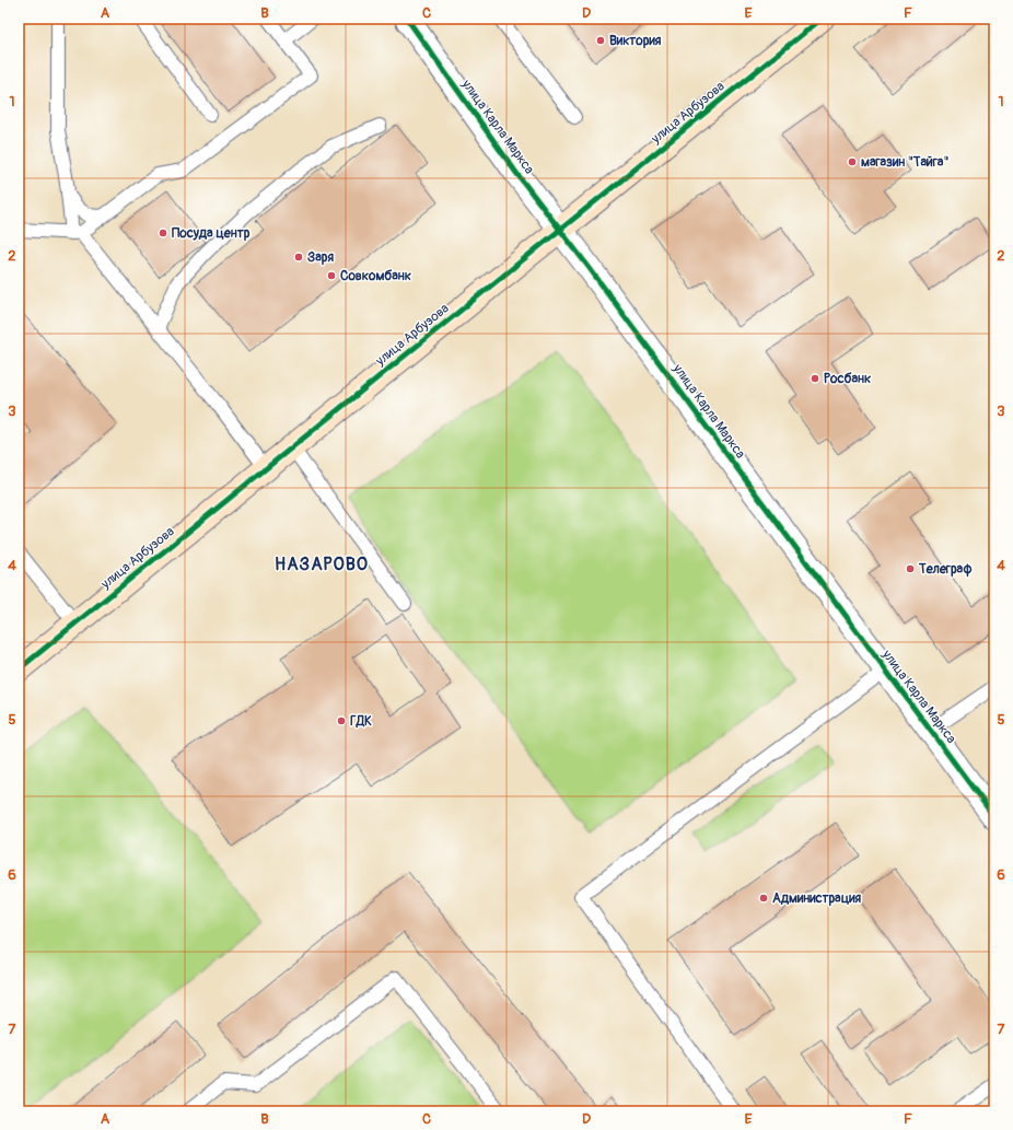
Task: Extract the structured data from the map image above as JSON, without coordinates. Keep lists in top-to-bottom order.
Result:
{
  "streets": {
    "street": ["улица Арбузова", "улица Карла Маркса"]
  },
  "crossings": [
    ["улица Арбузова", "улица Карла Маркса"]
  ],
  "districts": ["НАЗАРОВО"],
  "places": [
    "Виктория",
    "магазин \"Тайга\"",
    "Посуда центр",
    "Заря",
    "Совкомбанк",
    "Росбанк",
    "Телеграф",
    "ГДК",
    "Администрация"
  ],
  "grid": {
    "columns": [
      "A",
      "B",
      "C",
      "D",
      "E",
      "F"
    ],
    "rows": [
      "1",
      "2",
      "3",
      "4",
      "5",
      "6",
      "7"
    ]
  }
}
